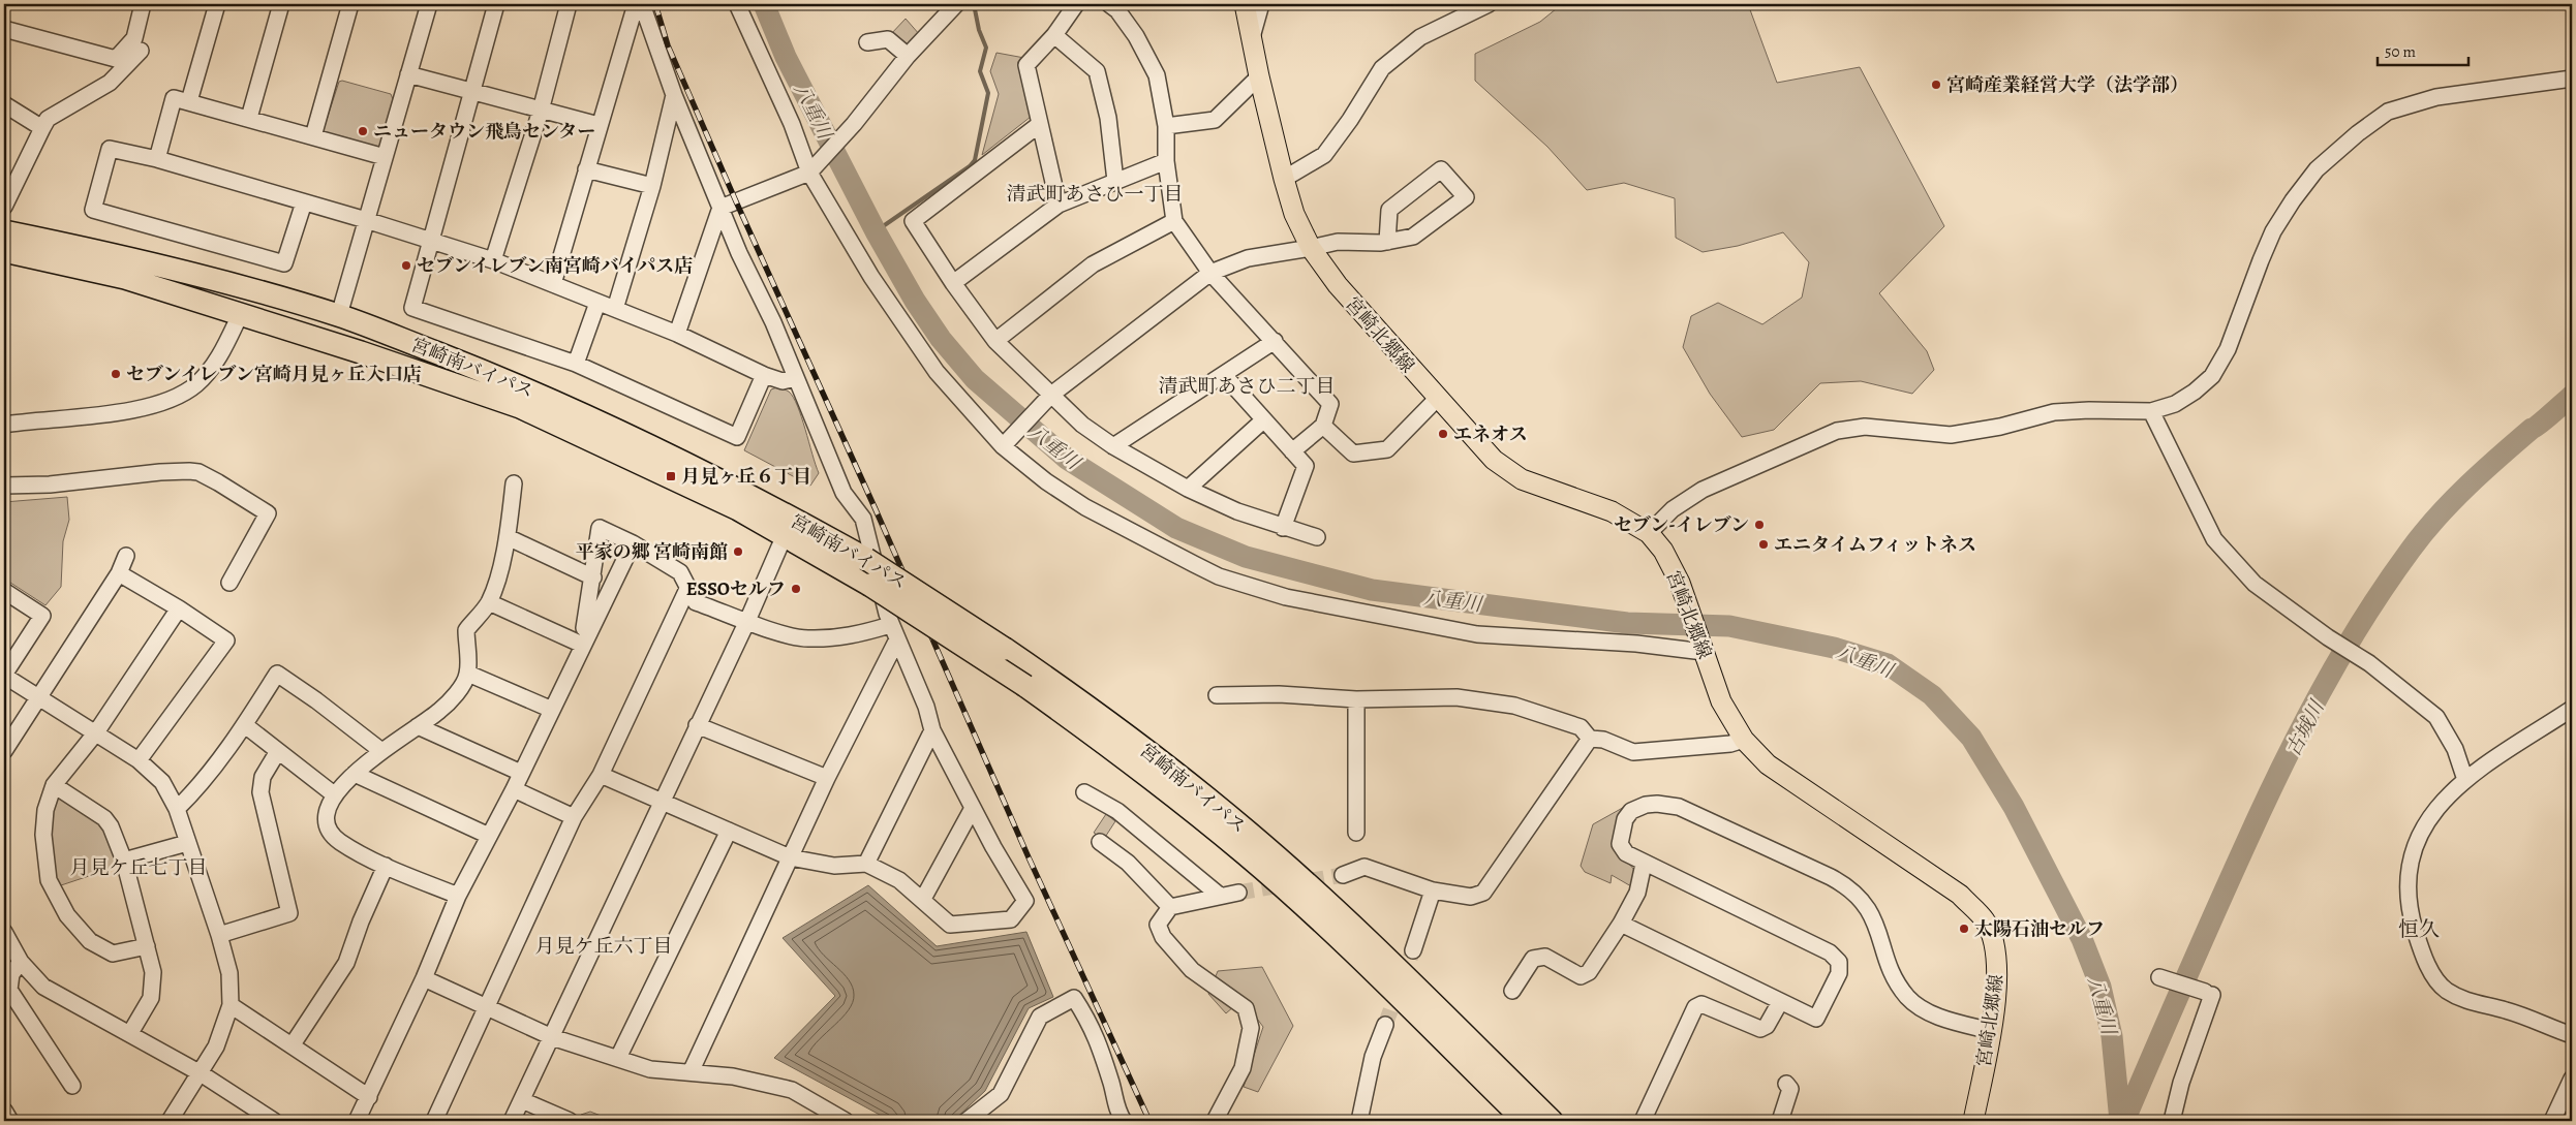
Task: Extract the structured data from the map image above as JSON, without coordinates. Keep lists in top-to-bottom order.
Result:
{
  "streets": {
    "highway": ["宮崎南バイパス"],
    "main road": ["宮崎北郷線"]
  },
  "districts": [
    "清武町あさひ一丁目",
    "清武町あさひ二丁目",
    "月見ケ丘七丁目",
    "恒久",
    "月見ケ丘六丁目"
  ],
  "water": ["八重川", "古城川"],
  "places": {
    "other": [
      "宮崎産業経営大学（法学部）",
      "ニュータウン飛鳥センター",
      "セブンイレブン南宮崎バイパス店",
      "セブンイレブン宮崎月見ヶ丘入口店",
      "エネオス",
      "セブン-イレブン",
      "エニタイムフィットネス",
      "平家の郷 宮崎南館",
      "ESSOセルフ",
      "太陽石油セルフ"
    ],
    "transit": ["月見ヶ丘６丁目"]
  },
  "scale_bar": "50 m"
}
